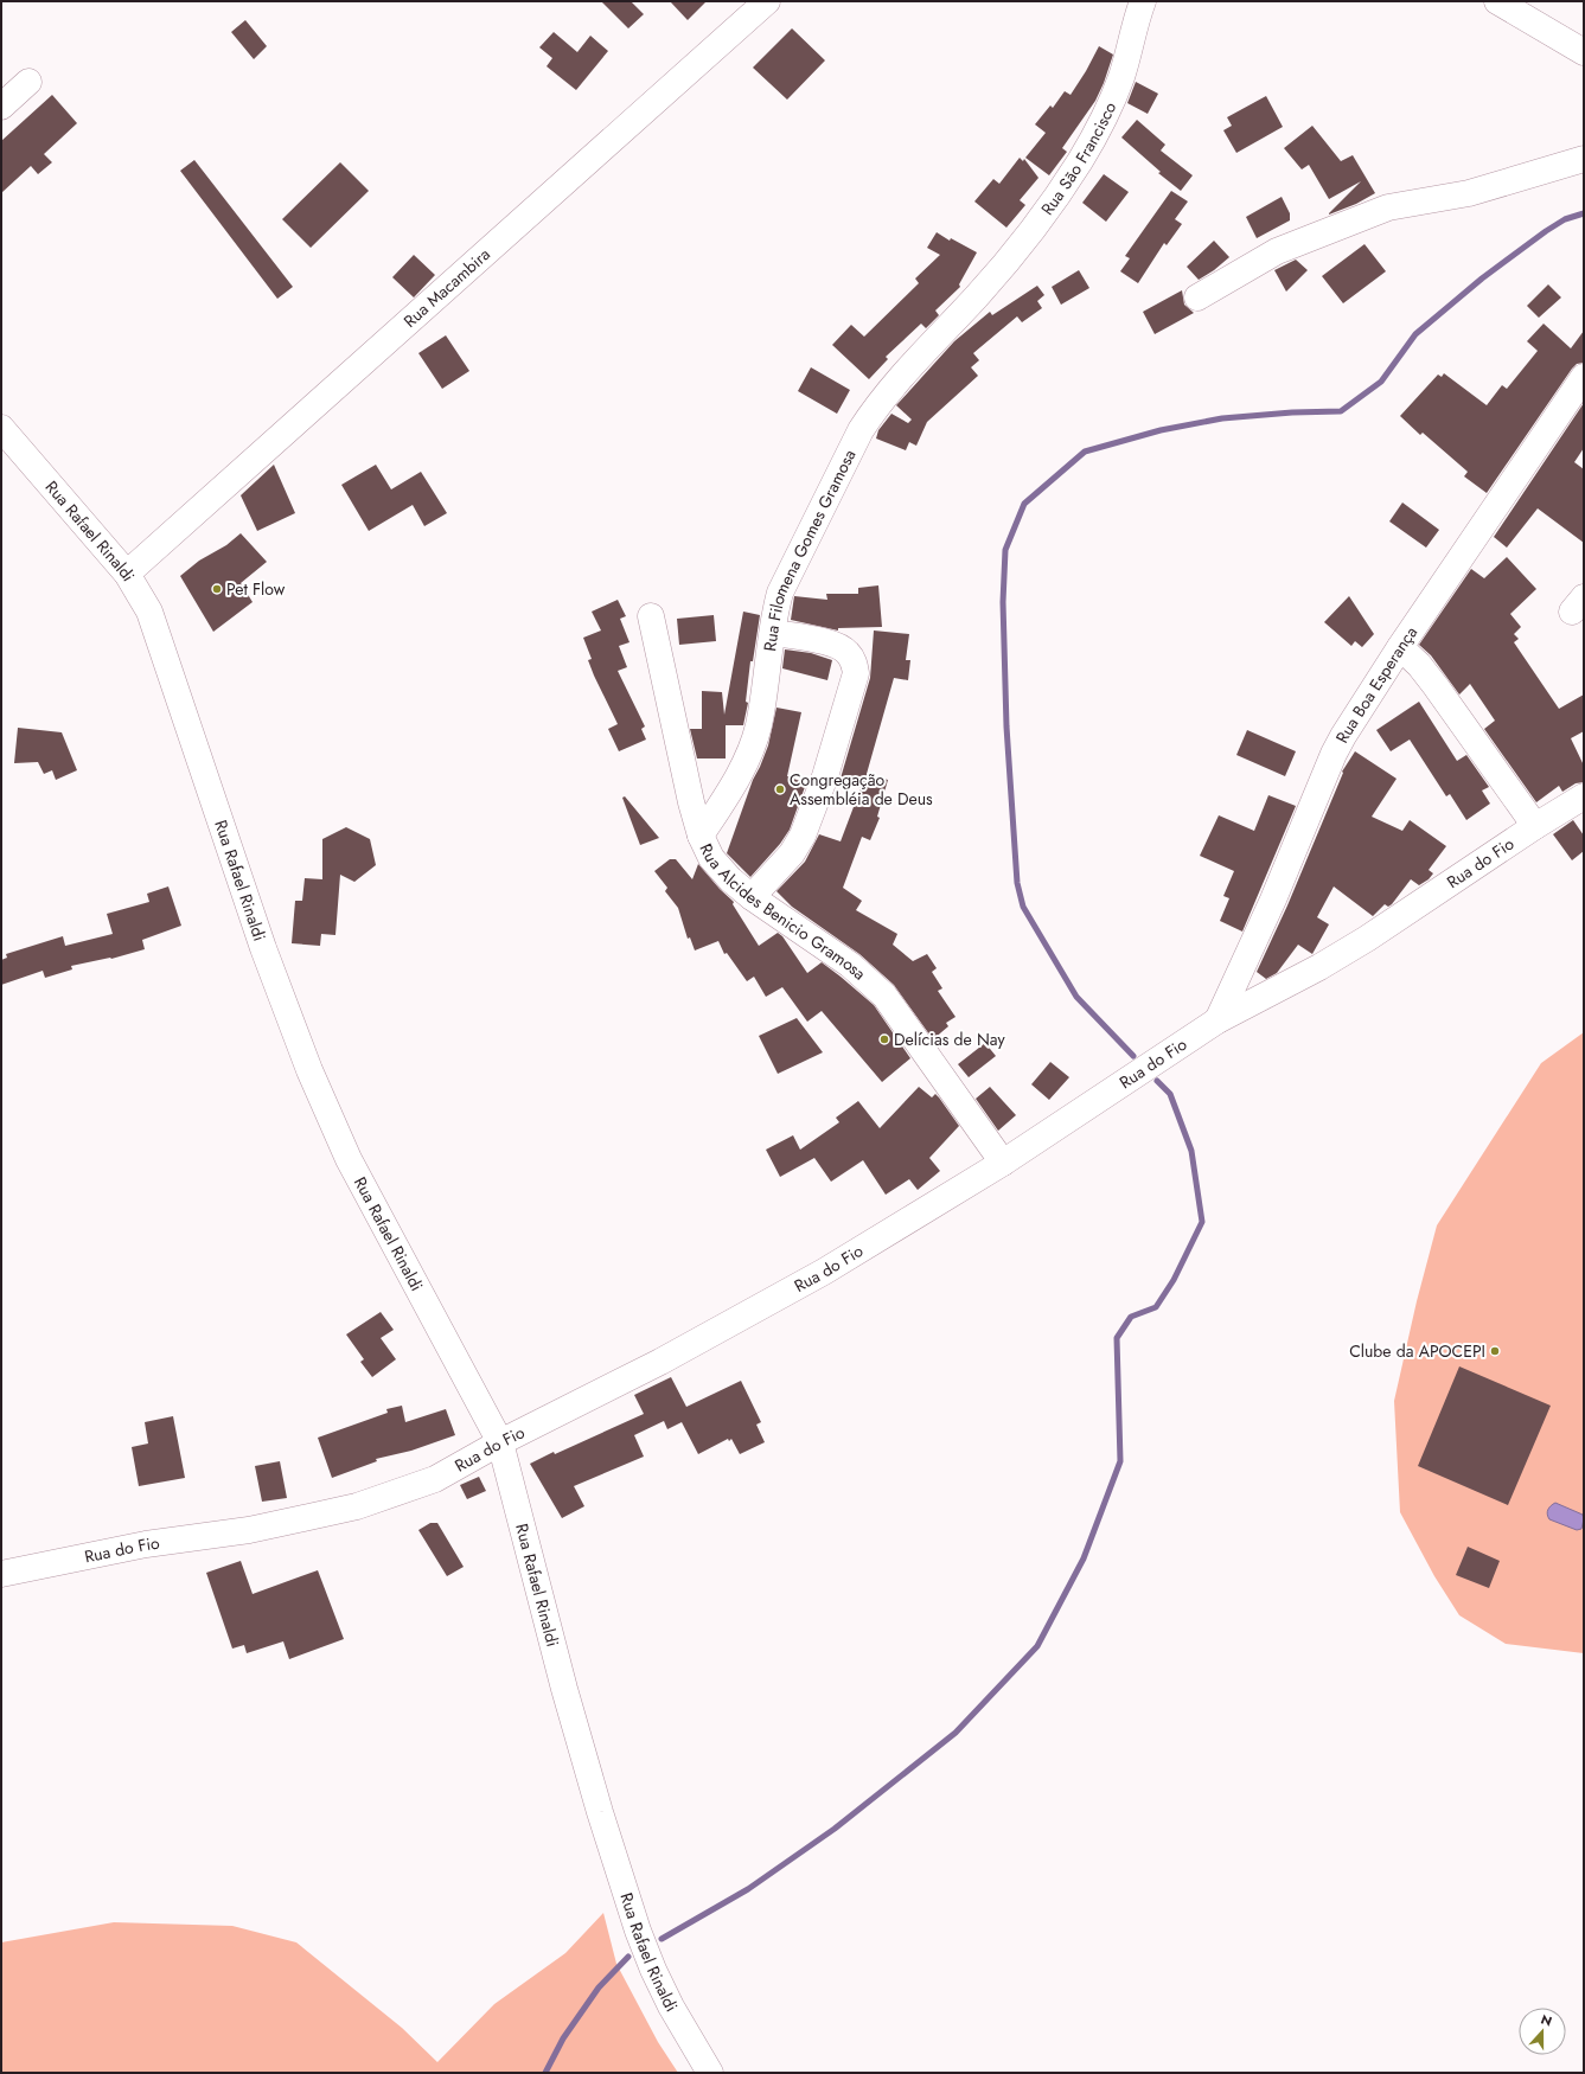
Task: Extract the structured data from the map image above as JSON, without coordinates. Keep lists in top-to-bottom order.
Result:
{
  "streets": {
    "street": [
      "Rua São Francisco",
      "Rua Macambira",
      "Rua Rafael Rinaldi",
      "Rua Filomena Gomes Gramosa",
      "Rua Boa Esperança",
      "Rua do Fio",
      "Rua Alcides Benicio Gramosa"
    ]
  },
  "crossings": [
    ["Rua São Francisco", "Rua Filomena Gomes Gramosa"],
    ["Rua Macambira", "Rua Rafael Rinaldi"],
    ["Rua Rafael Rinaldi", "Rua do Fio"],
    ["Rua Filomena Gomes Gramosa", "Rua Alcides Benicio Gramosa"],
    ["Rua Boa Esperança", "Rua do Fio"],
    ["Rua do Fio", "Rua Alcides Benicio Gramosa"]
  ],
  "places": [
    "Pet Flow",
    "Congregação Assembléia de Deus",
    "Delícias de Nay",
    "Clube da APOCEPI"
  ],
  "north": "top"
}
